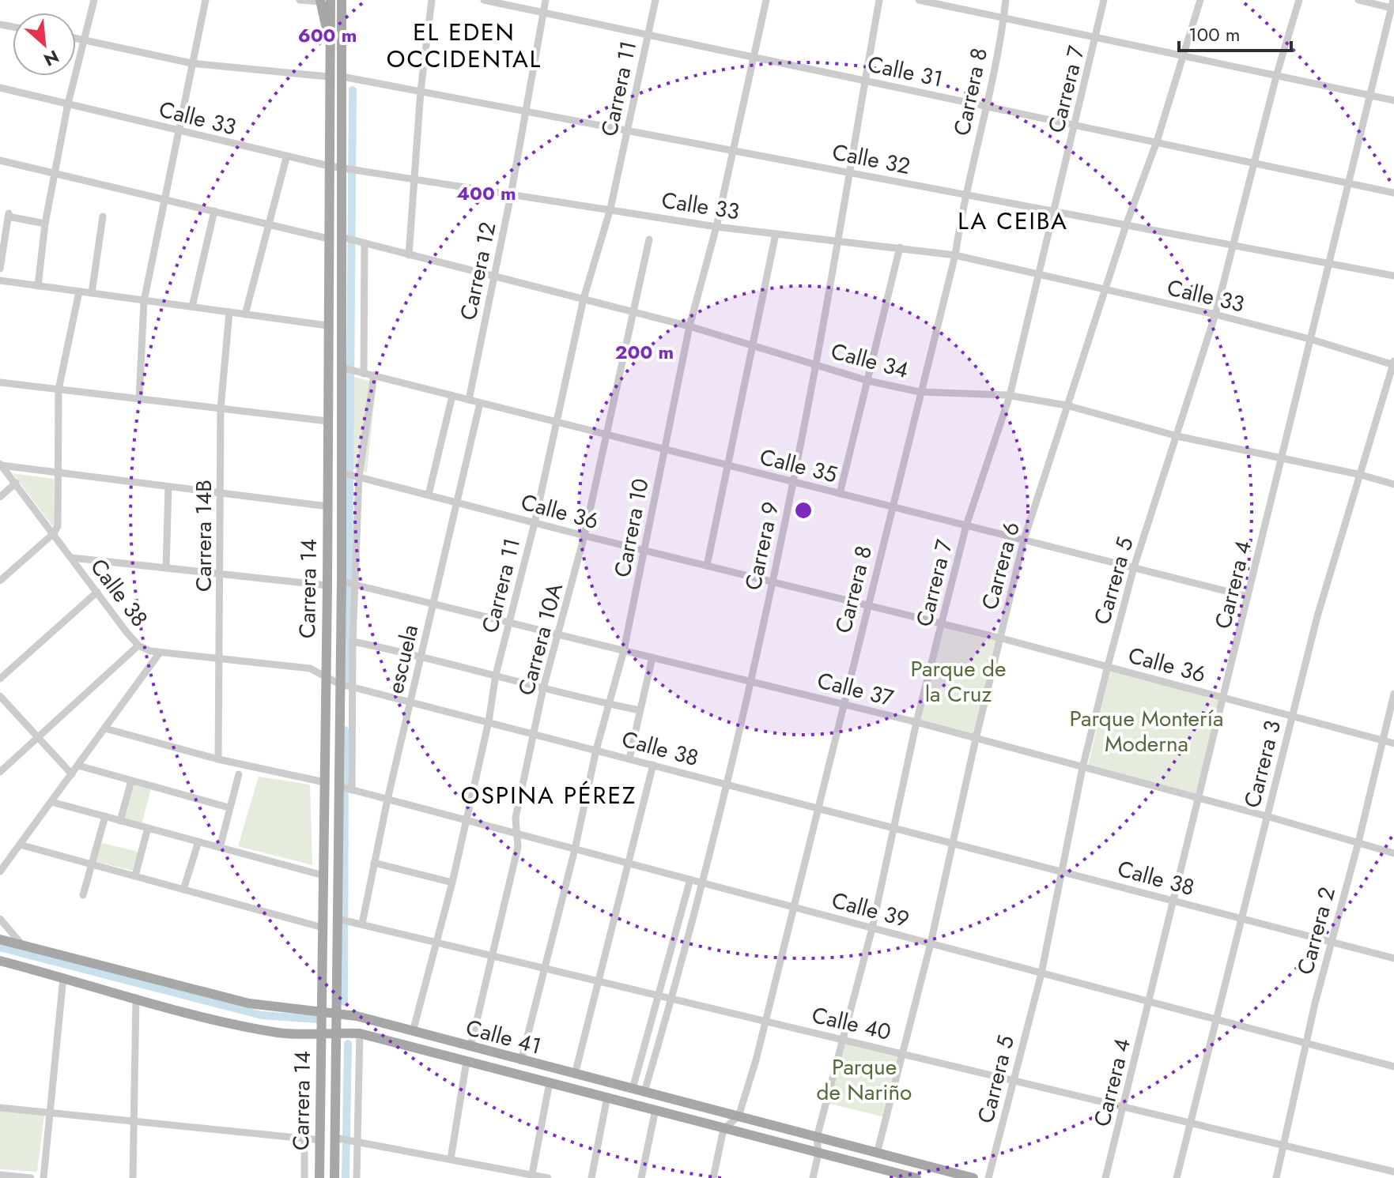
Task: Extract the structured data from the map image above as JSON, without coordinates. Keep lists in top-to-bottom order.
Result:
{
  "streets": {
    "main road": ["Carrera 14", "Calle 41"],
    "street": [
      "Calle 31",
      "Carrera 11",
      "Carrera 7",
      "Carrera 8",
      "Calle 33",
      "Calle 32",
      "Carrera 12",
      "Calle 34",
      "Calle 35",
      "Calle 36",
      "Carrera 10",
      "Carrera 14B",
      "Carrera 9",
      "Carrera 6",
      "Carrera 5",
      "Carrera 4",
      "Calle 38",
      "Carrera 10A",
      "escuela",
      "Calle 37",
      "Carrera 3",
      "Calle 39",
      "Carrera 2",
      "Calle 40"
    ]
  },
  "crossings": [
    ["Calle 31", "Carrera 11"],
    ["Calle 31", "Carrera 7"],
    ["Calle 31", "Carrera 8"],
    ["Calle 31", "Carrera 12"],
    ["Calle 31", "Carrera 10"],
    ["Calle 31", "Carrera 9"],
    ["Calle 31", "Carrera 6"],
    ["Calle 31", "Carrera 5"],
    ["Calle 31", "Carrera 4"],
    ["Carrera 11", "Calle 33"],
    ["Carrera 11", "Calle 32"],
    ["Carrera 11", "Calle 34"],
    ["Carrera 11", "Calle 35"],
    ["Carrera 11", "Calle 36"],
    ["Carrera 11", "Calle 38"],
    ["Carrera 11", "Calle 37"],
    ["Carrera 11", "Calle 39"],
    ["Carrera 11", "Calle 40"],
    ["Carrera 11", "Calle 41"],
    ["Carrera 7", "Calle 33"],
    ["Carrera 7", "Calle 32"],
    ["Carrera 7", "Calle 34"],
    ["Carrera 7", "Calle 35"],
    ["Carrera 7", "Calle 36"],
    ["Carrera 7", "Calle 38"],
    ["Carrera 7", "Calle 37"],
    ["Carrera 7", "Calle 39"],
    ["Carrera 7", "Calle 40"],
    ["Carrera 7", "Calle 41"],
    ["Carrera 8", "Calle 33"],
    ["Carrera 8", "Calle 32"],
    ["Carrera 8", "Calle 34"],
    ["Carrera 8", "Calle 35"],
    ["Carrera 8", "Calle 36"],
    ["Carrera 8", "Calle 38"],
    ["Carrera 8", "Calle 37"],
    ["Carrera 8", "Calle 39"],
    ["Carrera 8", "Calle 40"],
    ["Carrera 8", "Calle 41"],
    ["Calle 33", "Carrera 12"],
    ["Calle 33", "Carrera 10"],
    ["Calle 33", "Carrera 9"],
    ["Calle 33", "Carrera 6"],
    ["Calle 33", "Carrera 5"],
    ["Calle 33", "Carrera 4"],
    ["Calle 33", "Carrera 14"],
    ["Calle 33", "Carrera 3"],
    ["Calle 32", "Carrera 12"],
    ["Calle 32", "Carrera 10"],
    ["Calle 32", "Carrera 9"],
    ["Calle 32", "Carrera 6"],
    ["Calle 32", "Carrera 5"],
    ["Calle 32", "Carrera 4"],
    ["Calle 32", "Carrera 14"],
    ["Carrera 12", "Calle 34"],
    ["Carrera 12", "Calle 35"],
    ["Calle 34", "Carrera 10"],
    ["Calle 34", "Carrera 9"],
    ["Calle 34", "Carrera 6"],
    ["Calle 34", "Carrera 5"],
    ["Calle 34", "Carrera 4"],
    ["Calle 34", "Carrera 14"],
    ["Calle 34", "Carrera 10A"],
    ["Calle 34", "Carrera 3"],
    ["Calle 35", "Carrera 10"],
    ["Calle 35", "Carrera 9"],
    ["Calle 35", "Carrera 6"],
    ["Calle 35", "Carrera 5"],
    ["Calle 35", "Carrera 4"],
    ["Calle 35", "Carrera 14"],
    ["Calle 35", "Carrera 10A"],
    ["Calle 35", "escuela"],
    ["Calle 36", "Carrera 10"],
    ["Calle 36", "Carrera 9"],
    ["Calle 36", "Carrera 6"],
    ["Calle 36", "Carrera 5"],
    ["Calle 36", "Carrera 4"],
    ["Calle 36", "Carrera 14"],
    ["Calle 36", "Carrera 10A"],
    ["Calle 36", "escuela"],
    ["Calle 36", "Carrera 3"],
    ["Calle 36", "Carrera 2"],
    ["Carrera 10", "Calle 38"],
    ["Carrera 10", "Calle 37"],
    ["Carrera 10", "Calle 39"],
    ["Carrera 10", "Calle 40"],
    ["Carrera 10", "Calle 41"],
    ["Carrera 14B", "Calle 38"],
    ["Carrera 9", "Calle 38"],
    ["Carrera 9", "Calle 37"],
    ["Carrera 9", "Calle 39"],
    ["Carrera 9", "Calle 40"],
    ["Carrera 9", "Calle 41"],
    ["Carrera 6", "Calle 38"],
    ["Carrera 6", "Calle 37"],
    ["Carrera 6", "Calle 39"],
    ["Carrera 6", "Calle 40"],
    ["Carrera 6", "Calle 41"],
    ["Carrera 5", "Calle 38"],
    ["Carrera 5", "Calle 37"],
    ["Carrera 5", "Calle 39"],
    ["Carrera 5", "Calle 40"],
    ["Carrera 4", "Calle 38"],
    ["Carrera 4", "Calle 37"],
    ["Carrera 4", "Calle 39"],
    ["Carrera 4", "Calle 40"],
    ["Carrera 14", "Calle 38"],
    ["Carrera 14", "Calle 37"],
    ["Carrera 14", "Calle 39"],
    ["Carrera 14", "Calle 40"],
    ["Carrera 14", "Calle 41"],
    ["Calle 38", "Carrera 10A"],
    ["Calle 38", "escuela"],
    ["Calle 38", "Carrera 3"],
    ["Calle 38", "Carrera 2"],
    ["Carrera 10A", "Calle 37"],
    ["Carrera 10A", "Calle 39"],
    ["Carrera 10A", "Calle 40"],
    ["Carrera 10A", "Calle 41"],
    ["escuela", "Calle 37"],
    ["escuela", "Calle 39"],
    ["escuela", "Calle 40"],
    ["Calle 37", "Carrera 3"],
    ["Calle 37", "Carrera 2"],
    ["Carrera 3", "Calle 39"],
    ["Carrera 3", "Calle 40"],
    ["Calle 39", "Carrera 2"],
    ["Carrera 2", "Calle 40"]
  ],
  "districts": ["EL EDEN OCCIDENTAL", "LA CEIBA", "OSPINA PÉREZ"],
  "parks": ["Parque de la Cruz", "Parque Montería Moderna", "Parque de Nariño"],
  "scale_bar": "100 m",
  "north": "bottom right",
  "rings": ["600 m", "400 m", "200 m"]
}
